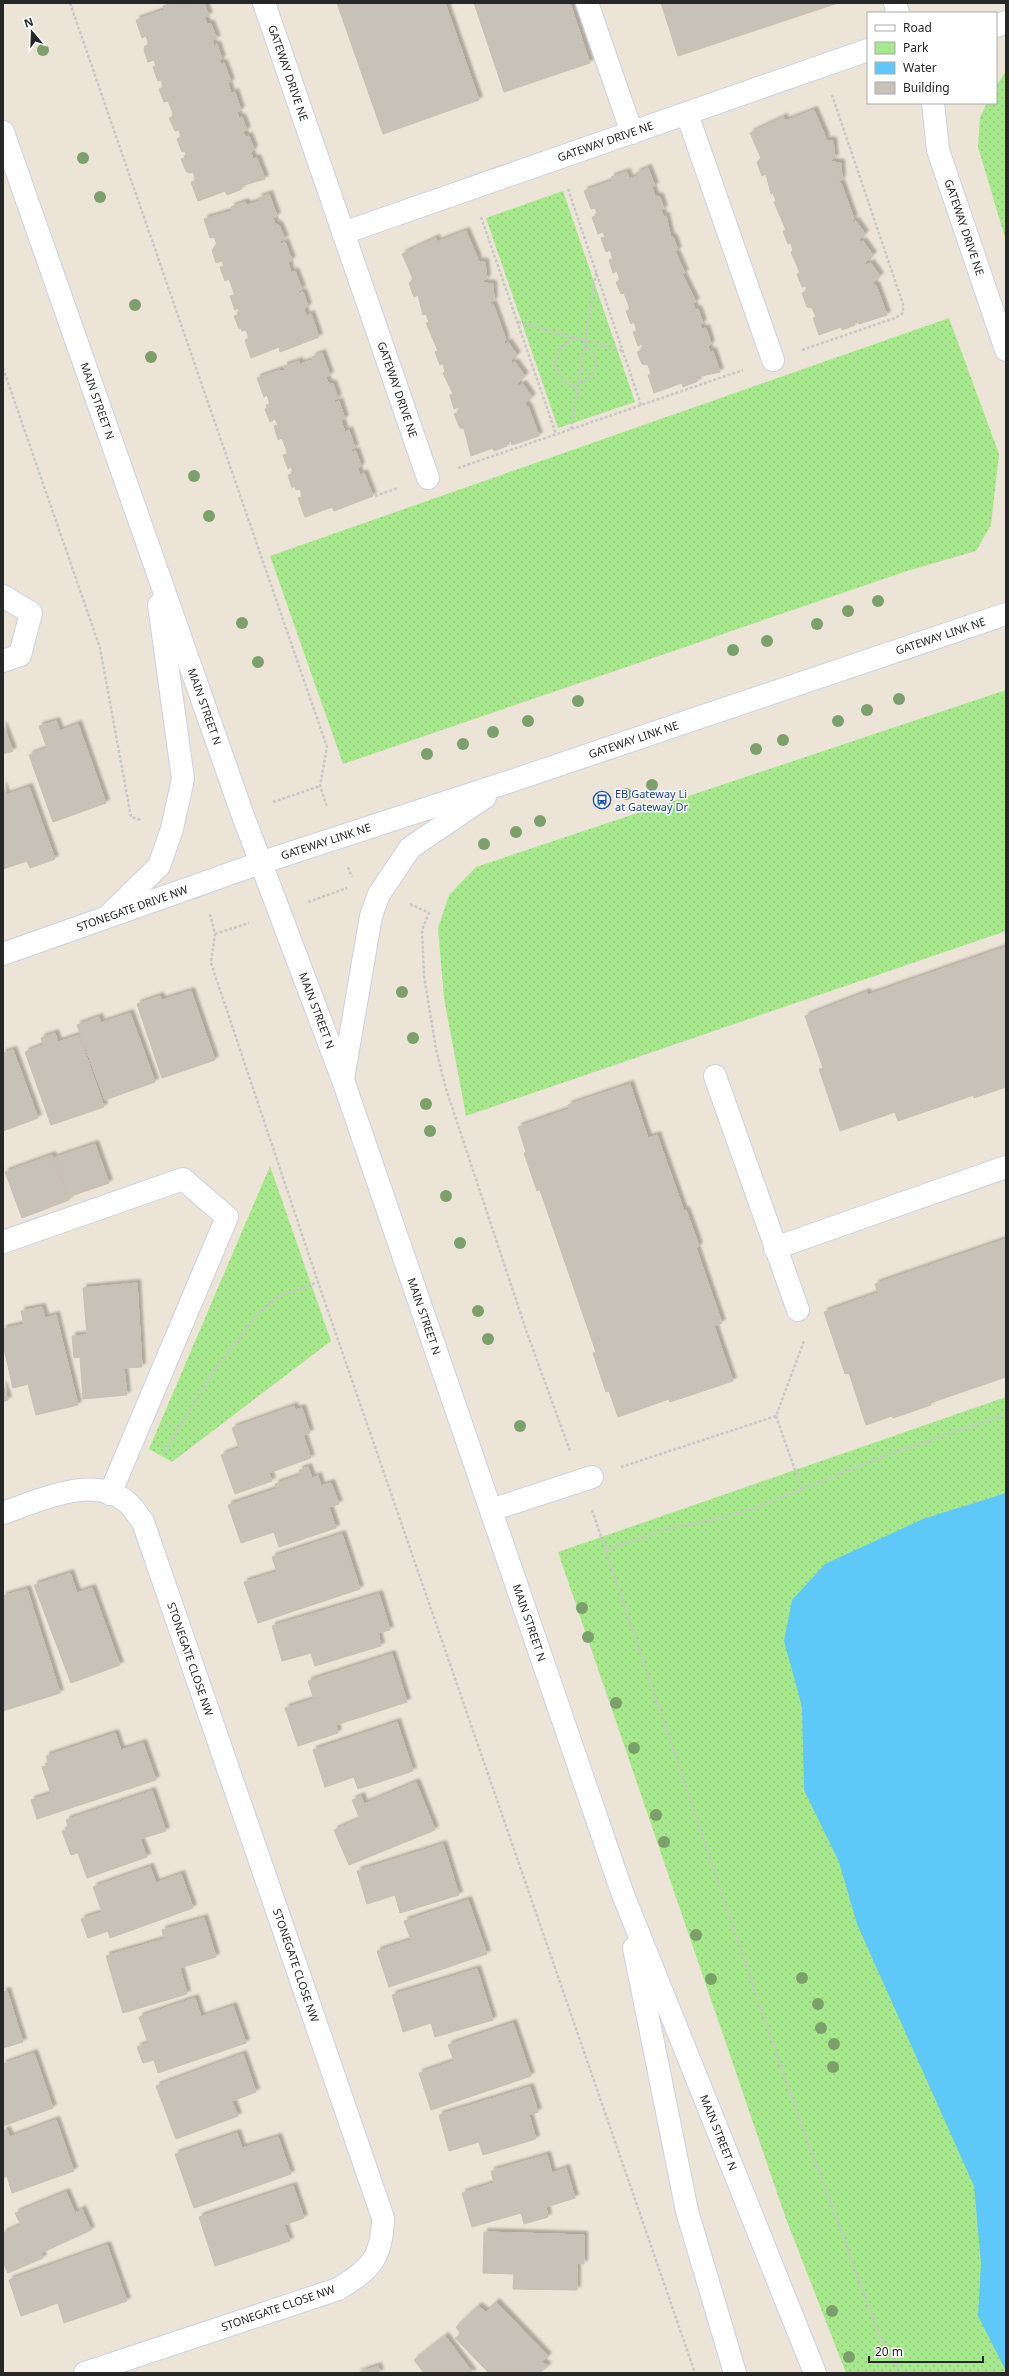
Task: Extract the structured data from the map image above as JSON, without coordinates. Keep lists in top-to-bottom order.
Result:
{
  "streets": {
    "street": [
      "GATEWAY DRIVE NE",
      "MAIN STREET N",
      "GATEWAY LINK NE",
      "STONEGATE DRIVE NW",
      "STONEGATE CLOSE NW"
    ]
  },
  "crossings": [
    ["MAIN STREET N", "GATEWAY LINK NE"],
    ["MAIN STREET N", "STONEGATE DRIVE NW"],
    ["GATEWAY LINK NE", "STONEGATE DRIVE NW"]
  ],
  "places": {
    "bus stop": ["EB Gateway Li at Gateway Dr"]
  },
  "legend": [
    "Road",
    "Park",
    "Water",
    "Building"
  ],
  "scale_bar": "20 m",
  "north": "top"
}
